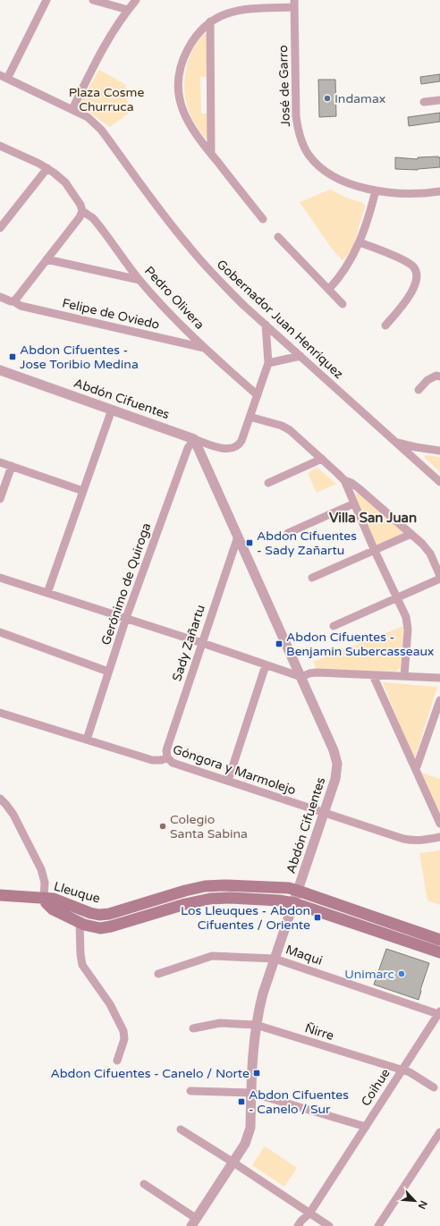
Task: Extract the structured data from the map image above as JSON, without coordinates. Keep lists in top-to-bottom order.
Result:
{
  "streets": {
    "main road": ["Lleuque"],
    "street": [
      "José de Garro",
      "Pedro Olivera",
      "Felipe de Oviedo",
      "Gobernador Juan Henríquez",
      "Abdón Cifuentes",
      "Gerónimo de Quiroga",
      "Sady Zañartu",
      "Góngora y Marmolejo",
      "Maqui",
      "Ñirre",
      "Coihue"
    ]
  },
  "crossings": [
    ["Pedro Olivera", "Felipe de Oviedo"],
    ["Pedro Olivera", "Abdón Cifuentes"],
    ["Gobernador Juan Henríquez", "Abdón Cifuentes"],
    ["Abdón Cifuentes", "Gerónimo de Quiroga"],
    ["Abdón Cifuentes", "Sady Zañartu"],
    ["Abdón Cifuentes", "Góngora y Marmolejo"],
    ["Abdón Cifuentes", "Lleuque"],
    ["Abdón Cifuentes", "Maqui"],
    ["Abdón Cifuentes", "Ñirre"],
    ["Gerónimo de Quiroga", "Góngora y Marmolejo"],
    ["Sady Zañartu", "Góngora y Marmolejo"],
    ["Maqui", "Coihue"],
    ["Ñirre", "Coihue"]
  ],
  "districts": ["Villa San Juan"],
  "parks": ["Plaza Cosme Churruca"],
  "places": {
    "other": ["Indamax", "Colegio Santa Sabina", "Unimarc"],
    "transit": [
      "Abdon Cifuentes - Jose Toribio Medina",
      "Abdon Cifuentes - Sady Zañartu",
      "Abdon Cifuentes - Benjamin Subercasseaux",
      "Los Lleuques - Abdon Cifuentes / Oriente",
      "Abdon Cifuentes - Canelo / Norte",
      "Abdon Cifuentes - Canelo / Sur"
    ]
  },
  "north": "bottom right"
}
